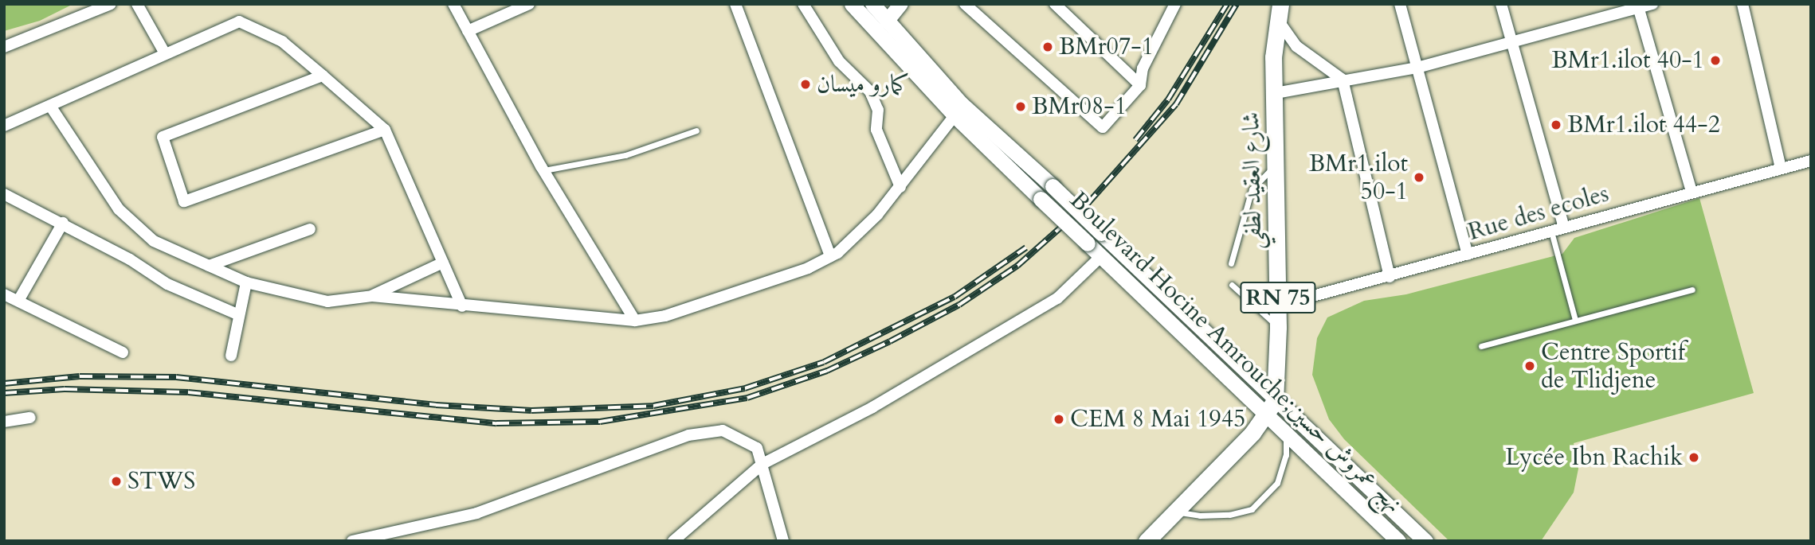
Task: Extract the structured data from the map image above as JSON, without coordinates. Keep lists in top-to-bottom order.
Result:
{
  "streets": {
    "main road": ["شارع العقيد لطفي", "RN 75", "Boulevard Hocine Amrouche;نهج عمروش حسين"],
    "street": ["Rue des ecoles"]
  },
  "crossings": [
    ["شارع العقيد لطفي", "Rue des ecoles"],
    ["شارع العقيد لطفي", "Boulevard Hocine Amrouche;نهج عمروش حسين"]
  ],
  "places": [
    "BMr07-1",
    "BMr1.ilot 40-1",
    "كمارو ميسان",
    "BMr08-1",
    "BMr1.ilot 44-2",
    "BMr1.ilot 50-1",
    "Centre Sportif de Tlidjene",
    "CEM 8 Mai 1945",
    "Lycée Ibn Rachik",
    "STWS"
  ]
}
